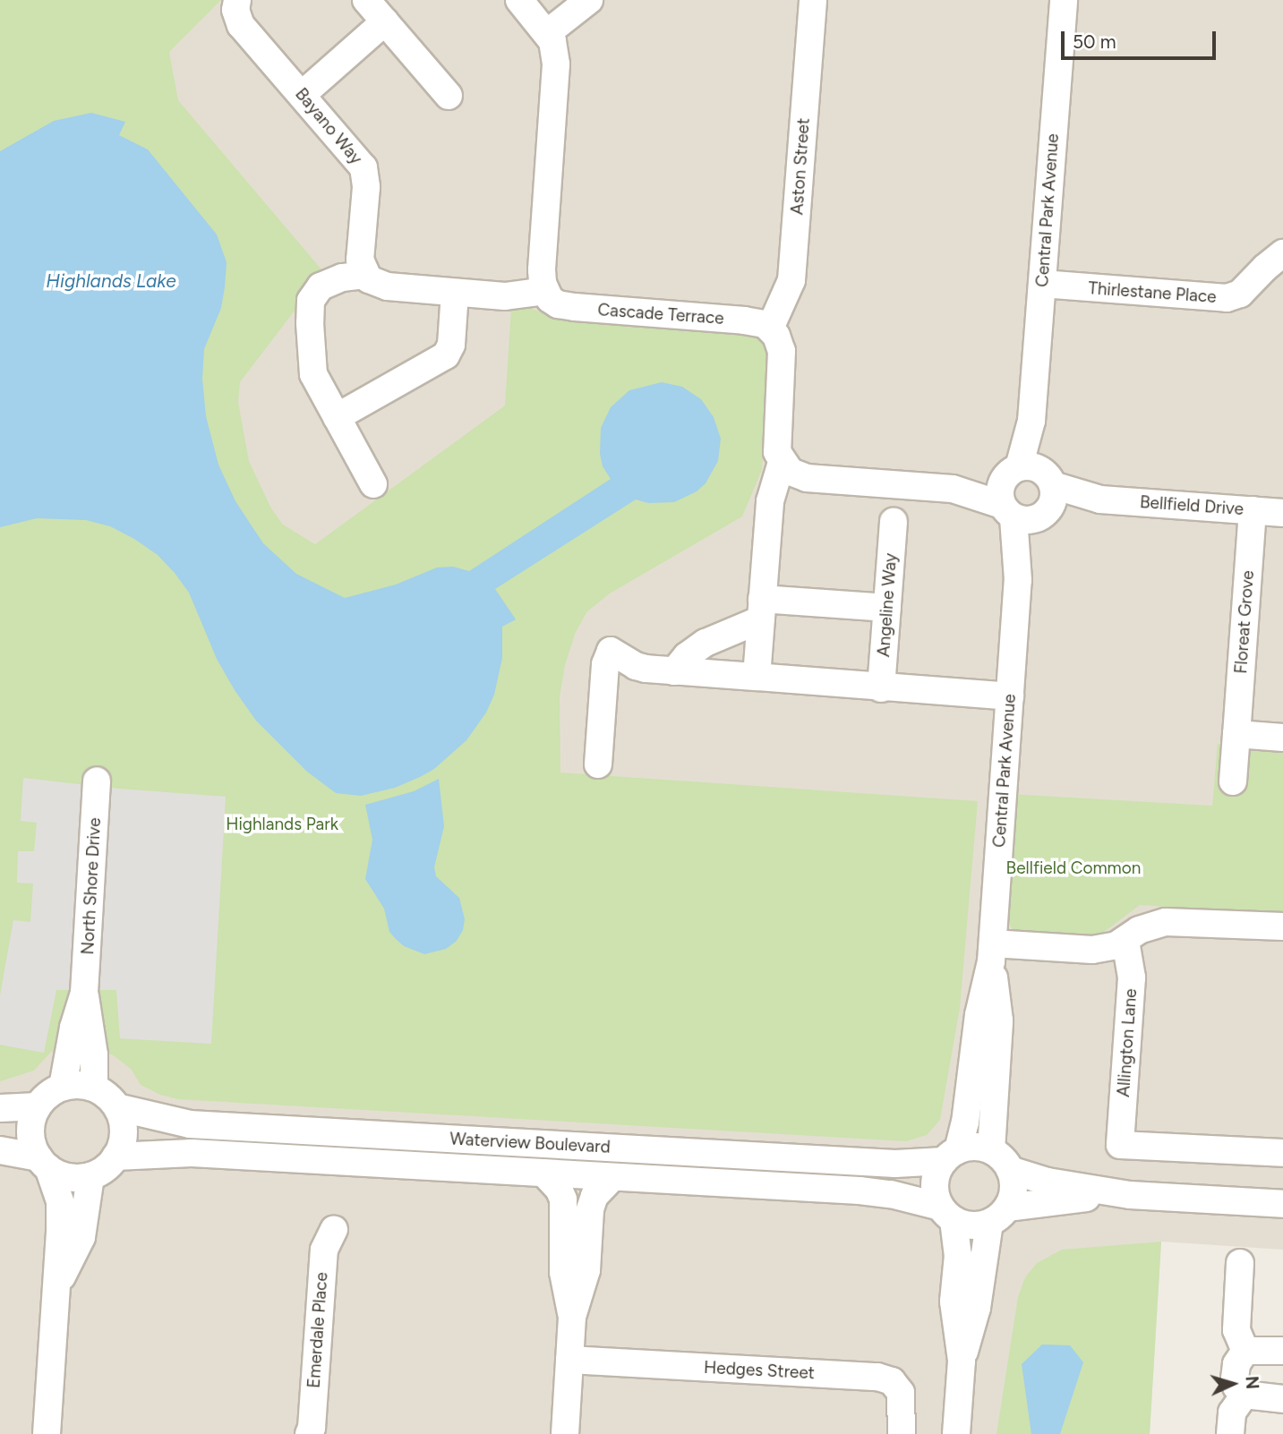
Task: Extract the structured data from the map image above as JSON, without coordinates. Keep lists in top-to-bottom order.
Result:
{
  "streets": {
    "street": [
      "Bayano Way",
      "Aston Street",
      "Central Park Avenue",
      "Thirlestane Place",
      "Cascade Terrace",
      "Bellfield Drive",
      "Angeline Way",
      "Floreat Grove",
      "North Shore Drive",
      "Allington Lane",
      "Waterview Boulevard",
      "Emerdale Place",
      "Hedges Street"
    ]
  },
  "crossings": [
    ["Aston Street", "Cascade Terrace"],
    ["Central Park Avenue", "Thirlestane Place"],
    ["Central Park Avenue", "Bellfield Drive"],
    ["Central Park Avenue", "Waterview Boulevard"],
    ["Bellfield Drive", "Floreat Grove"],
    ["North Shore Drive", "Waterview Boulevard"]
  ],
  "water": ["Highlands Lake"],
  "parks": ["Highlands Park", "Bellfield Common"],
  "scale_bar": "50 m",
  "north": "right"
}
